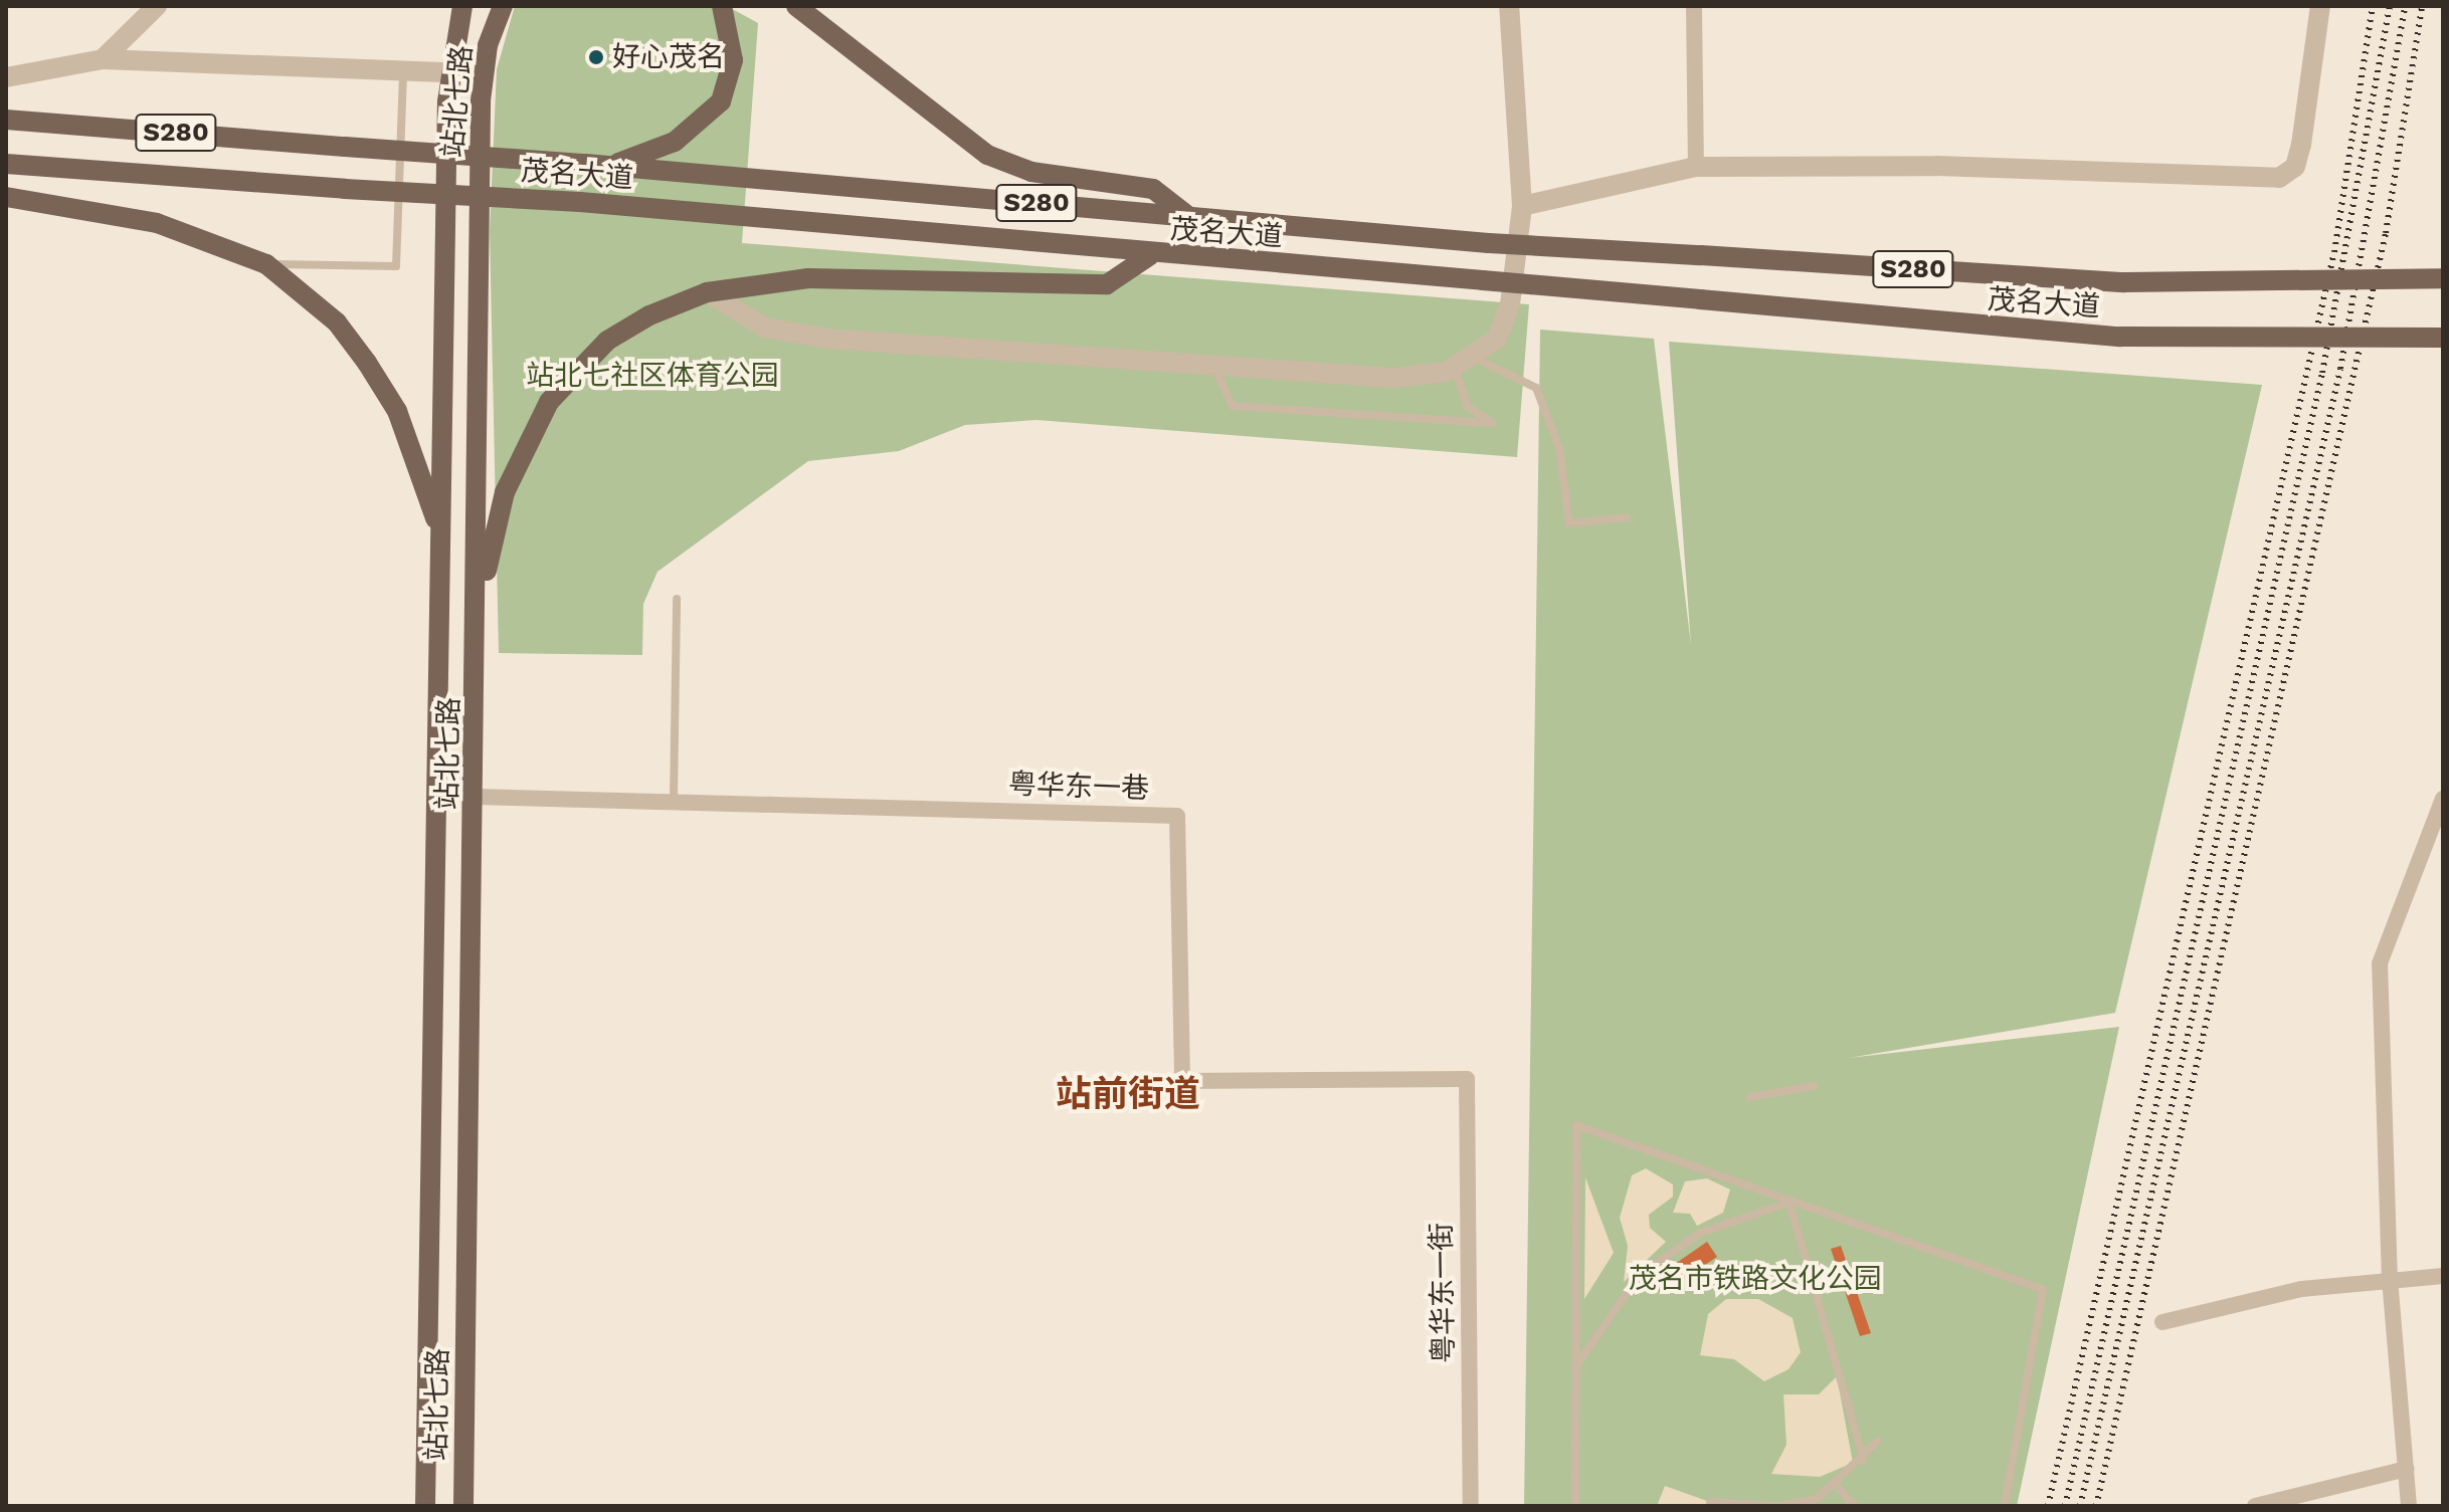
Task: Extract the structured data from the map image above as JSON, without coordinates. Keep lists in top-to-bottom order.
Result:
{
  "streets": {
    "main road": ["站北七路", "S280", "茂名大道"],
    "street": ["粤华东一巷", "粤华东一街"]
  },
  "crossings": [
    ["站北七路", "粤华东一巷"],
    ["粤华东一巷", "粤华东一街"]
  ],
  "districts": ["站前街道"],
  "parks": ["站北七社区体育公园", "茂名市铁路文化公园"],
  "places": ["好心茂名"]
}
